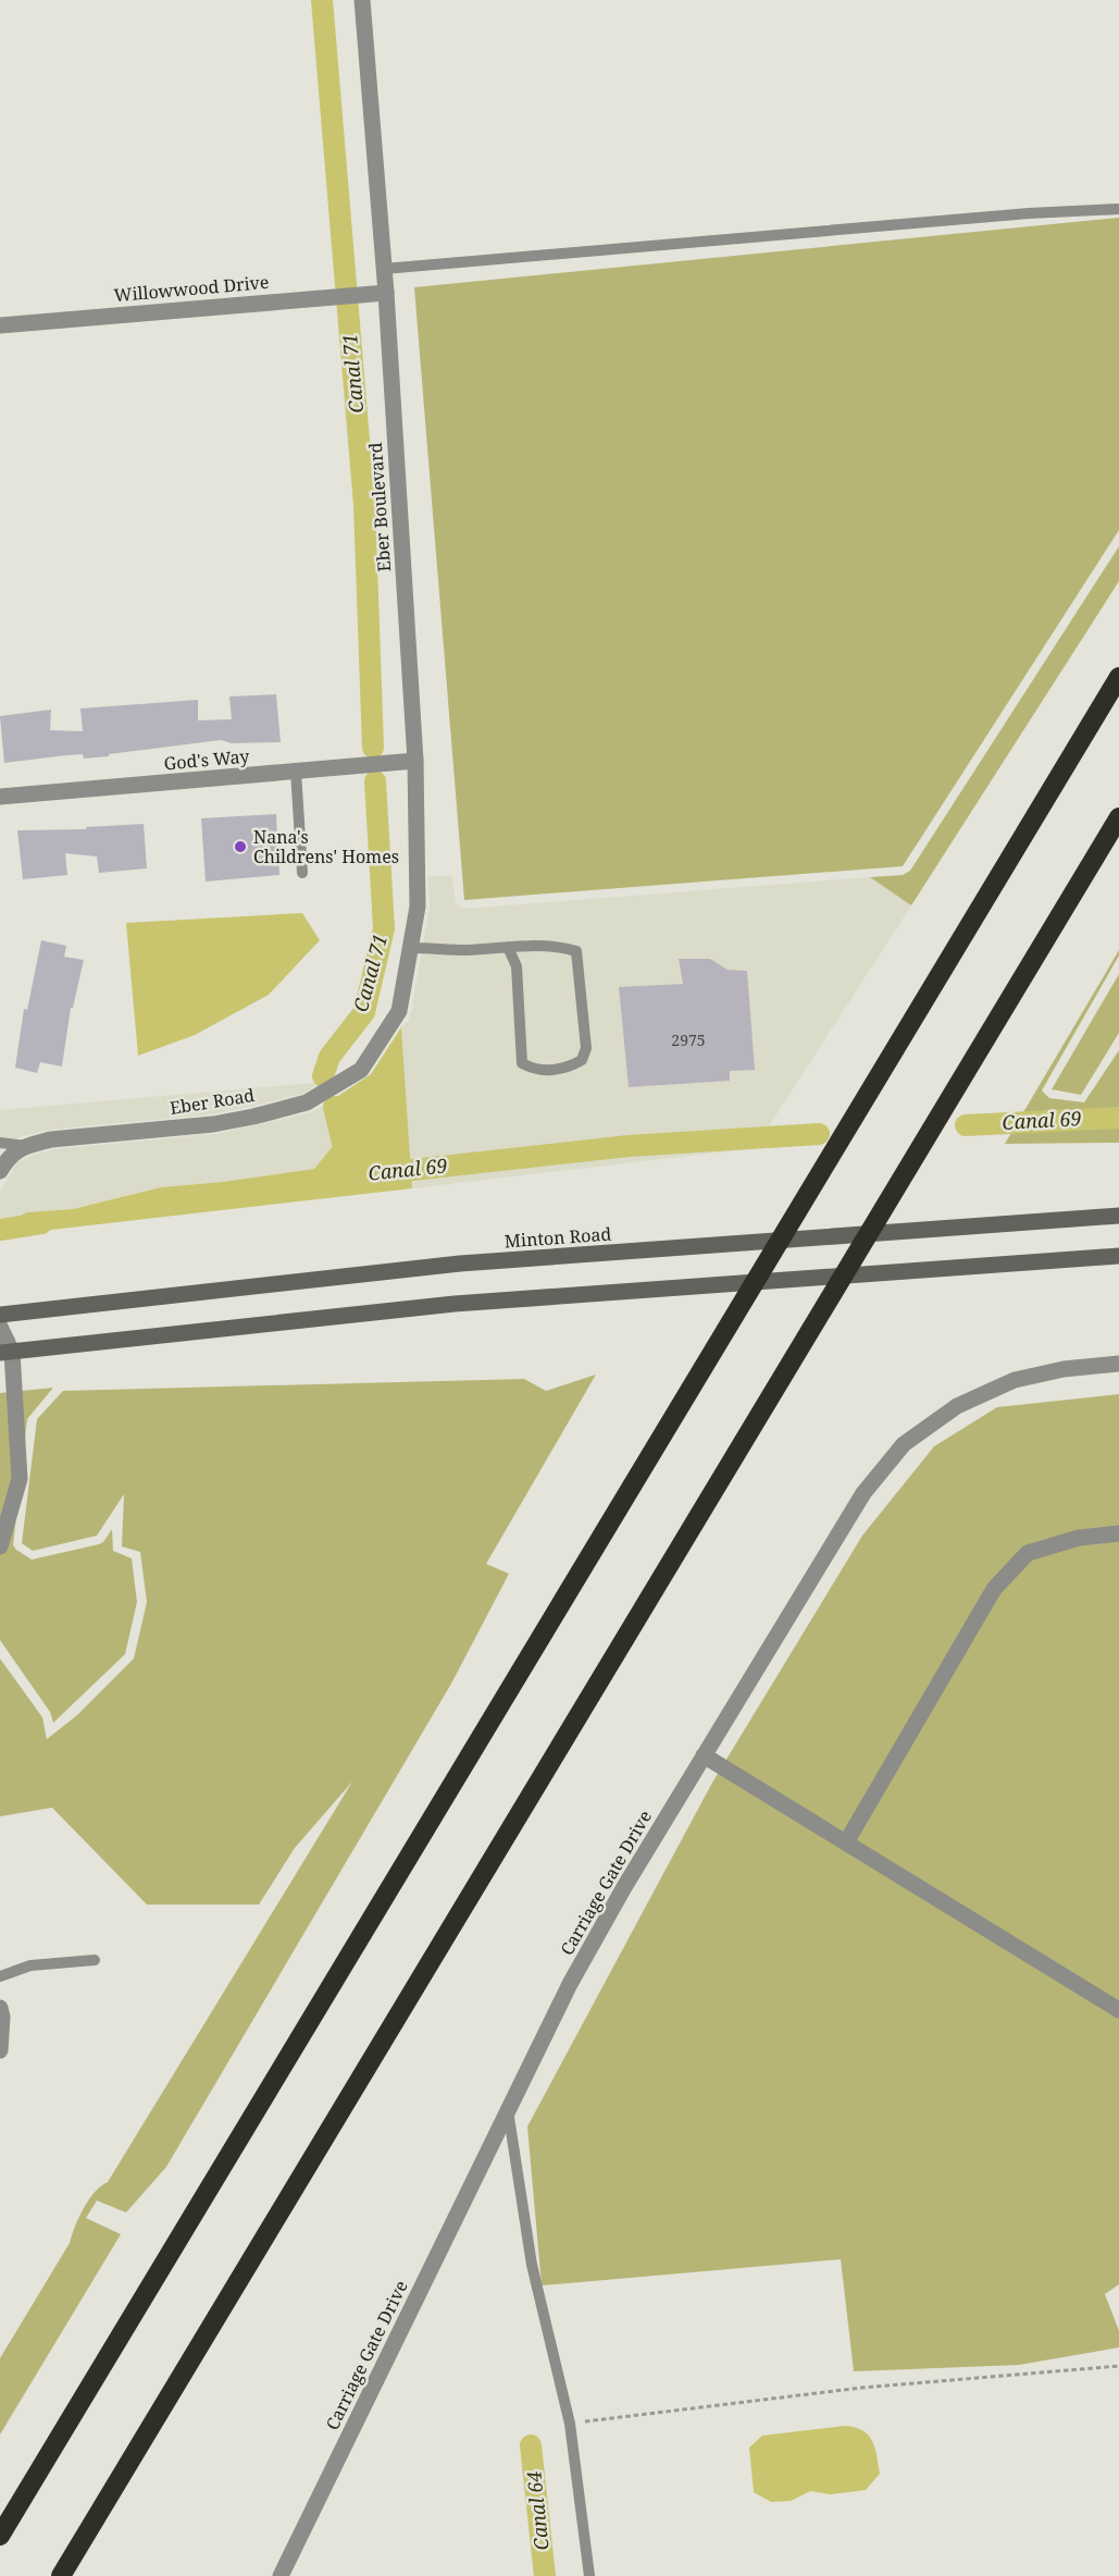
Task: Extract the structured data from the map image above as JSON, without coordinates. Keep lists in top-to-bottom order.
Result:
{
  "streets": {
    "main road": ["Minton Road"],
    "street": [
      "Willowwood Drive",
      "Eber Boulevard",
      "God's Way",
      "Eber Road",
      "Carriage Gate Drive"
    ]
  },
  "crossings": [
    ["Willowwood Drive", "Eber Boulevard"],
    ["Eber Boulevard", "God's Way"],
    ["Eber Boulevard", "Eber Road"]
  ],
  "water": ["Canal 71", "Canal 69", "Canal 64"],
  "places": ["Nana's Childrens' Homes"],
  "house_numbers": ["2975"]
}
